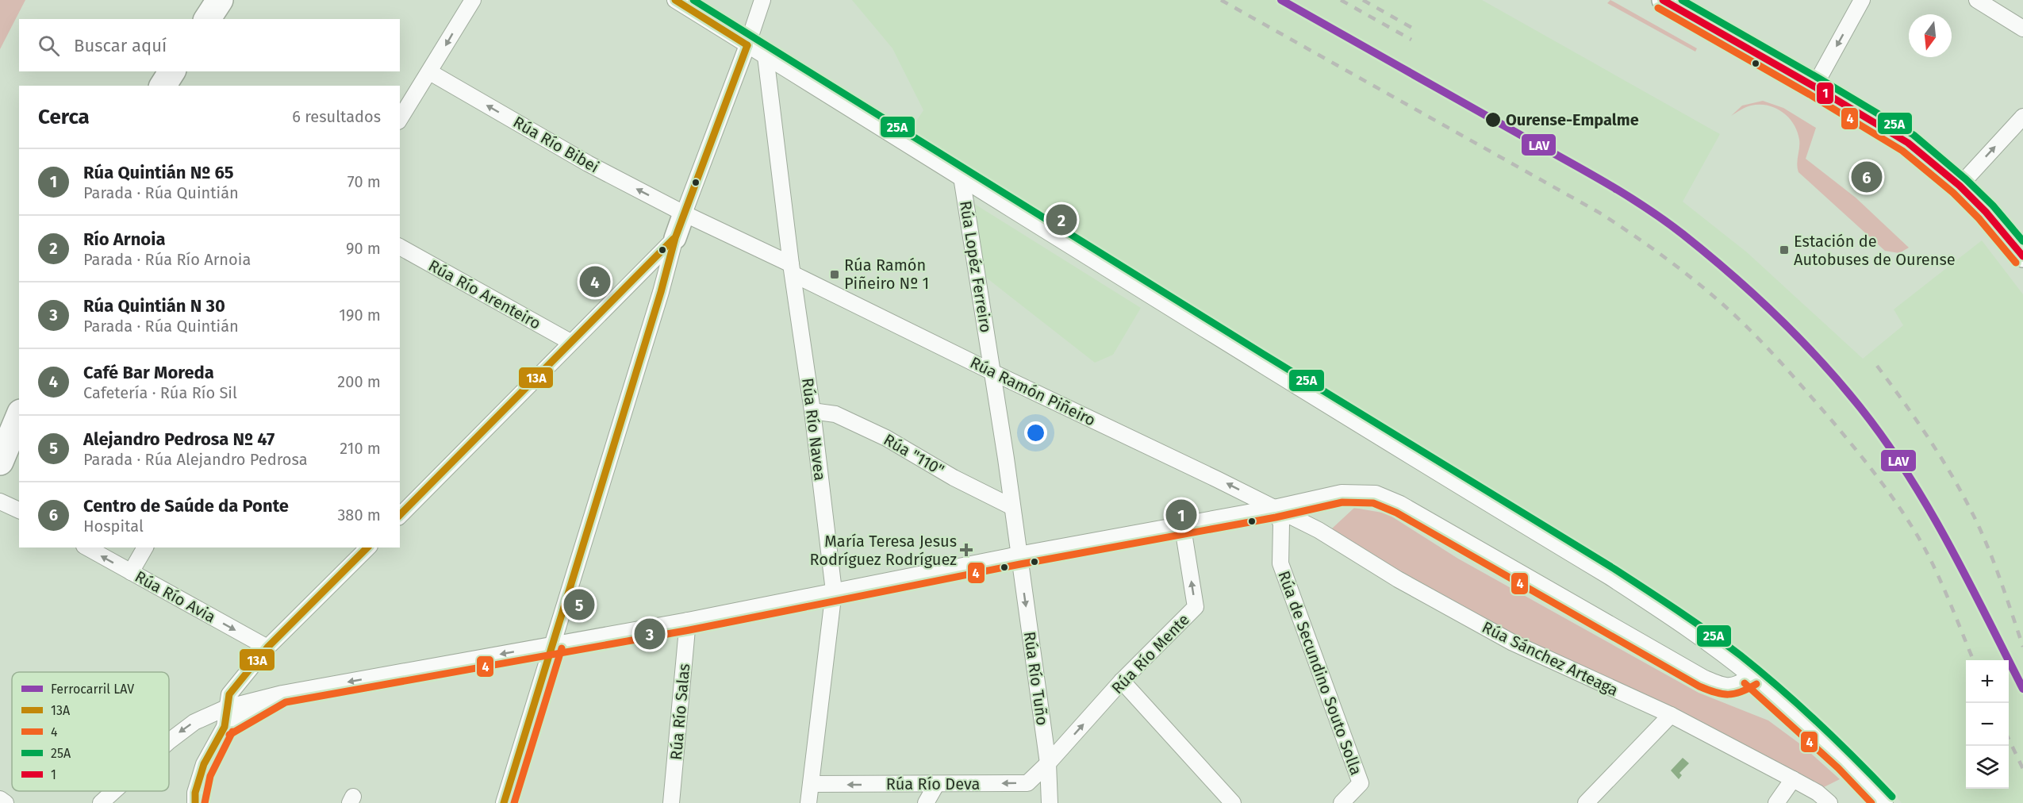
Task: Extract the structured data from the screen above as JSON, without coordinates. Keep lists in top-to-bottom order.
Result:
{
  "streets": {
    "street": [
      "Rúa Río Bibei",
      "Rúa Lopéz Ferreiro",
      "Rúa Río Arenteiro",
      "Rúa Ramón Piñeiro",
      "Rúa Río Navea",
      "Rúa \"110\"",
      "Rúa Río Avia",
      "Rúa Río Mente",
      "Rúa Sánchez Arteaga",
      "Rúa de Secundino Souto Solla",
      "Rúa Río Tuño",
      "Rúa Río Salas",
      "Rúa Río Deva"
    ]
  },
  "crossings": [
    ["Rúa Río Bibei", "Rúa Ramón Piñeiro"],
    ["Rúa Río Bibei", "Rúa Río Navea"],
    ["Rúa Lopéz Ferreiro", "Rúa Ramón Piñeiro"],
    ["Rúa Lopéz Ferreiro", "Rúa \"110\""],
    ["Rúa Lopéz Ferreiro", "Rúa Río Tuño"],
    ["Rúa Ramón Piñeiro", "Rúa Río Navea"],
    ["Rúa Ramón Piñeiro", "Rúa Sánchez Arteaga"],
    ["Rúa Ramón Piñeiro", "Rúa de Secundino Souto Solla"],
    ["Rúa Río Navea", "Rúa \"110\""],
    ["Rúa Río Navea", "Rúa Río Deva"],
    ["Rúa Río Mente", "Rúa Río Tuño"],
    ["Rúa Río Mente", "Rúa Río Deva"],
    ["Rúa Sánchez Arteaga", "Rúa de Secundino Souto Solla"],
    ["Rúa Río Tuño", "Rúa Río Deva"]
  ],
  "one_way": [
    "Rúa Río Bibei",
    "Rúa Río Mente",
    "Rúa Río Tuño",
    "Rúa Río Deva"
  ],
  "places": {
    "other": ["Ourense-Empalme"],
    "transit": ["Estación de Autobuses de Ourense", "Rúa Ramón Piñeiro Nº 1"],
    "health": ["María Teresa Jesus Rodríguez Rodríguez"]
  },
  "lines": [
    "rail line LAV",
    "transit line 13A",
    "transit line 25A",
    "transit line 1",
    "transit line 4"
  ],
  "legend": [
    "Ferrocarril LAV",
    "13A",
    "4",
    "25A",
    "1"
  ],
  "north": "bottom",
  "page": {
    "search": "Buscar aquí",
    "heading": ["Cerca", "6 resultados"],
    "list": [
      {
        "mark": "1",
        "name": "Rúa Quintián Nº 65",
        "note": "Parada · Rúa Quintián",
        "value": "70 m"
      },
      {
        "mark": "2",
        "name": "Río Arnoia",
        "note": "Parada · Rúa Río Arnoia",
        "value": "90 m"
      },
      {
        "mark": "3",
        "name": "Rúa Quintián N 30",
        "note": "Parada · Rúa Quintián",
        "value": "190 m"
      },
      {
        "mark": "4",
        "name": "Café Bar Moreda",
        "note": "Cafetería · Rúa Río Sil",
        "value": "200 m"
      },
      {
        "mark": "5",
        "name": "Alejandro Pedrosa Nº 47",
        "note": "Parada · Rúa Alejandro Pedrosa",
        "value": "210 m"
      },
      {
        "mark": "6",
        "name": "Centro de Saúde da Ponte",
        "note": "Hospital",
        "value": "380 m"
      }
    ],
    "pins": [
      "6",
      "2",
      "4",
      "1",
      "5",
      "3"
    ],
    "map_buttons": ["+", "−"]
  }
}
